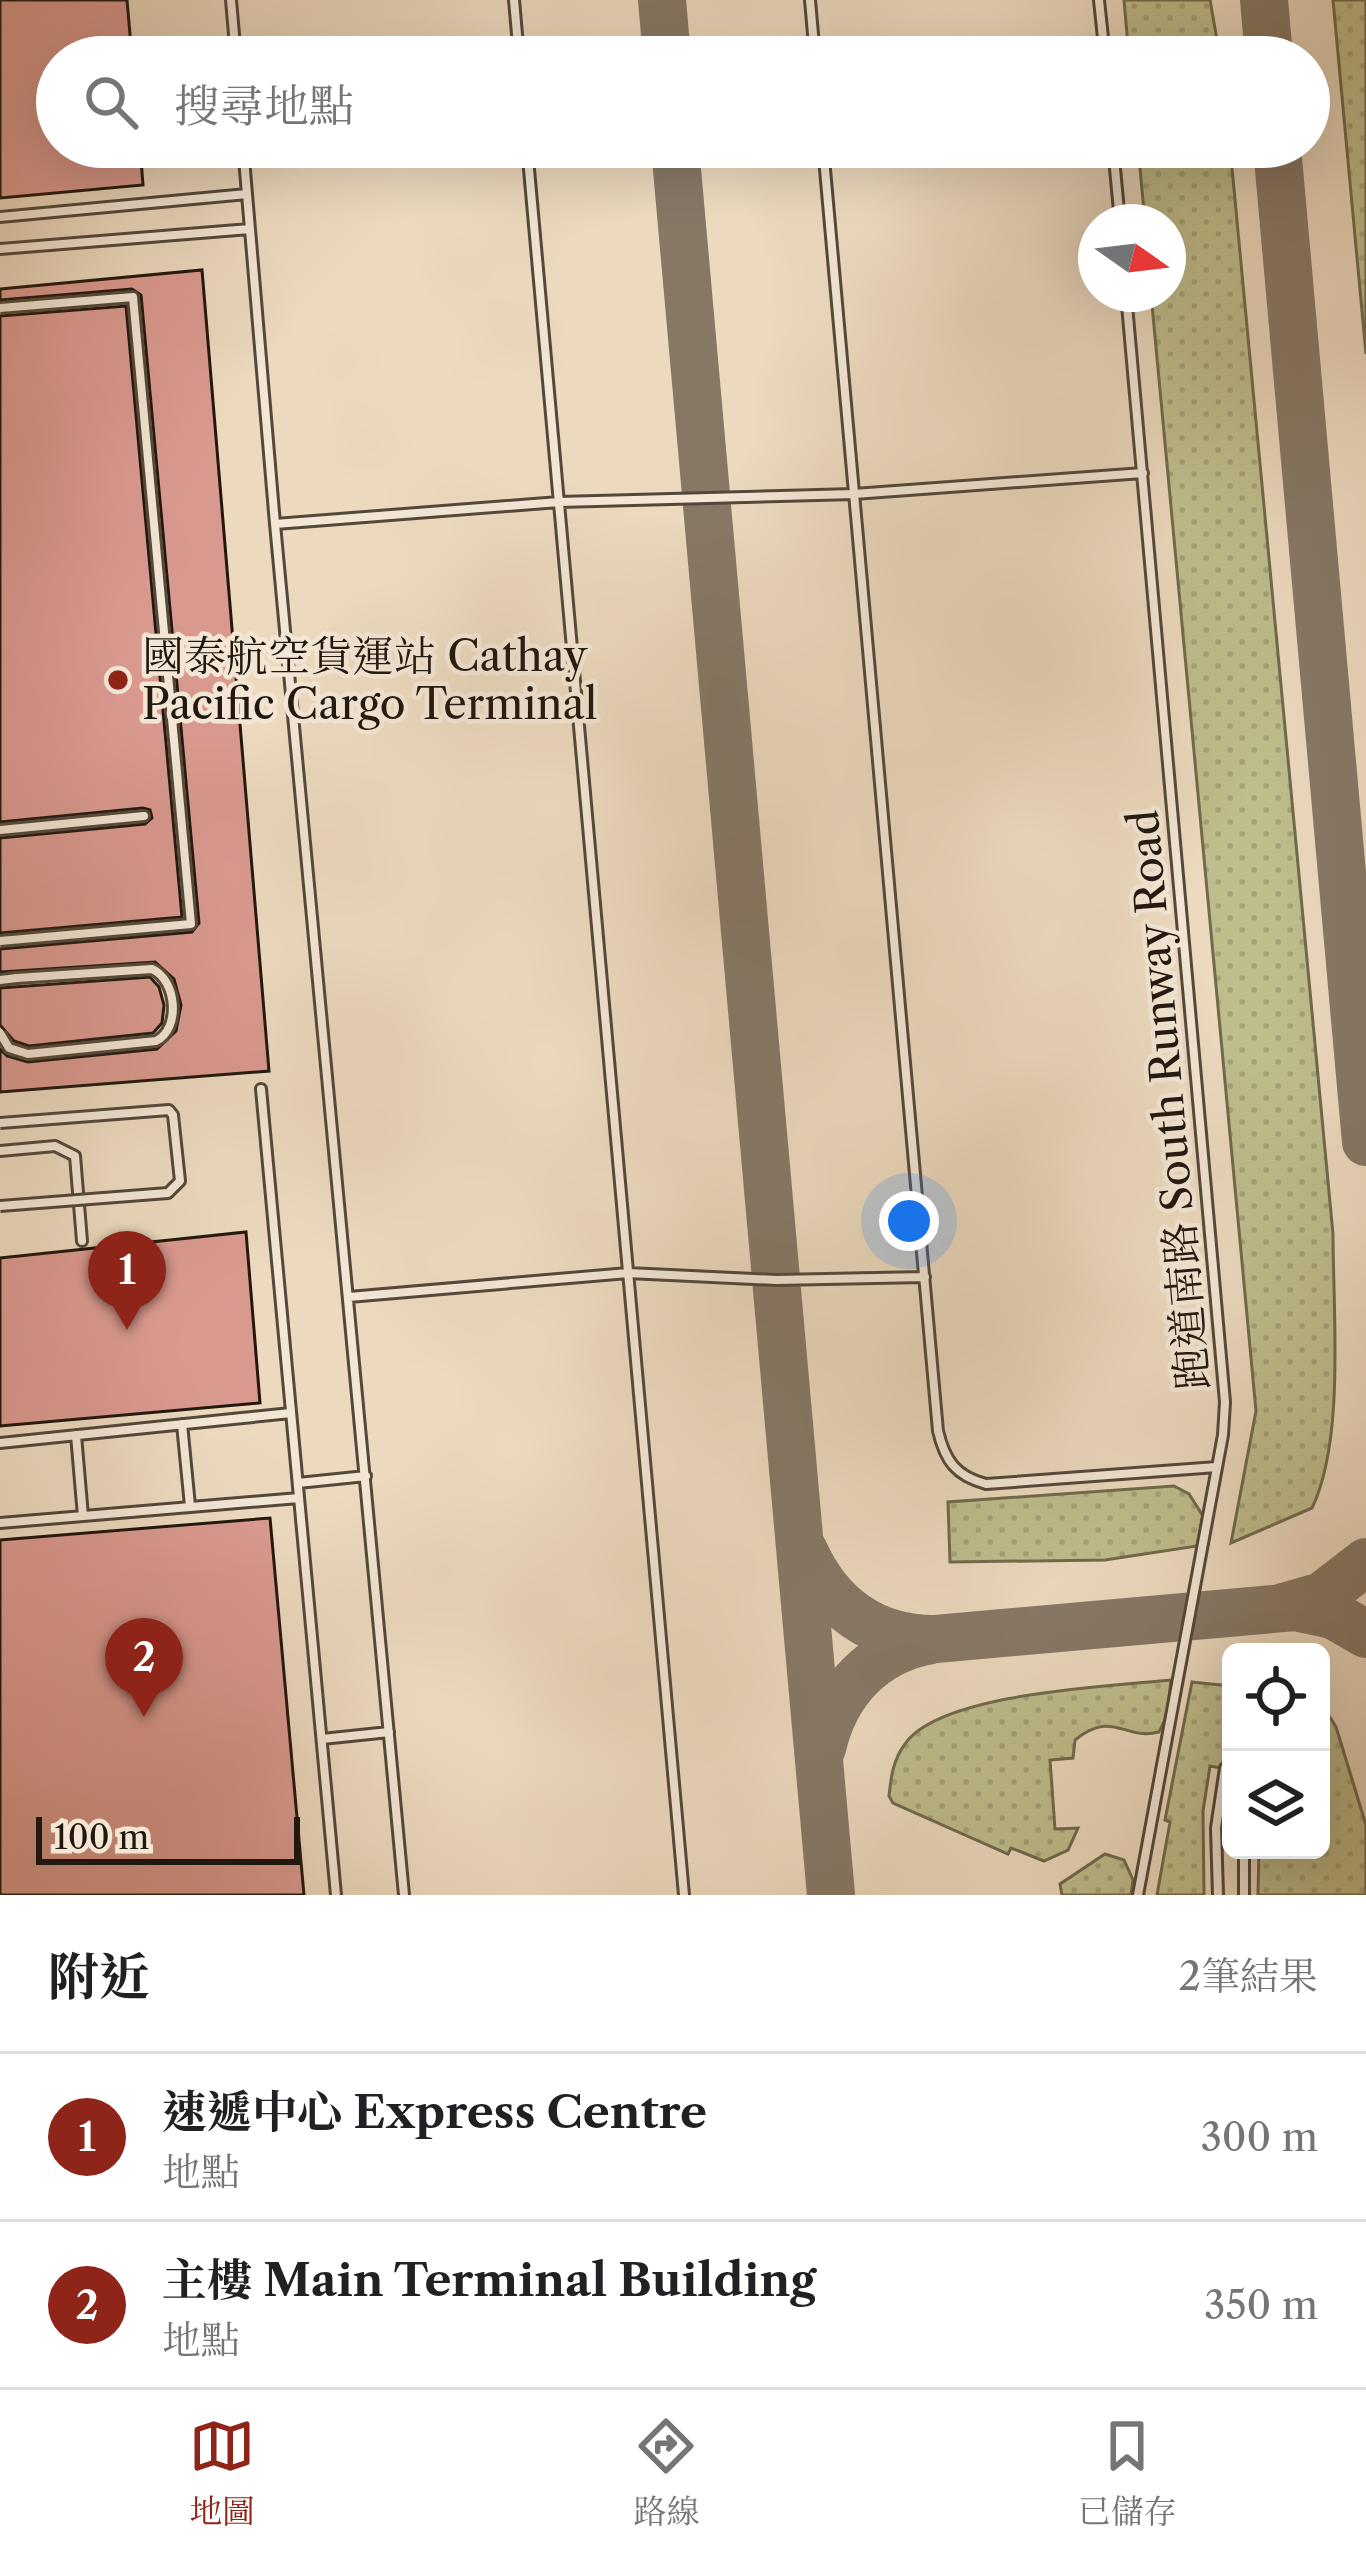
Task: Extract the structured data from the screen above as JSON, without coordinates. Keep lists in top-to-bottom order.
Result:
{
  "streets": {
    "lane": ["跑道南路 South Runway Road"]
  },
  "places": ["國泰航空貨運站 Cathay Pacific Cargo Terminal"],
  "scale_bar": "100 m",
  "north": "right",
  "page": {
    "search": "搜尋地點",
    "pins": ["1", "2"],
    "scale": "100 m",
    "heading": ["附近", "2筆結果"],
    "list": [
      {
        "mark": "1",
        "name": "速遞中心 Express Centre",
        "note": "地點",
        "value": "300 m"
      },
      {
        "mark": "2",
        "name": "主樓 Main Terminal Building",
        "note": "地點",
        "value": "350 m"
      }
    ],
    "nav": ["地圖", "路線", "已儲存"]
  }
}
